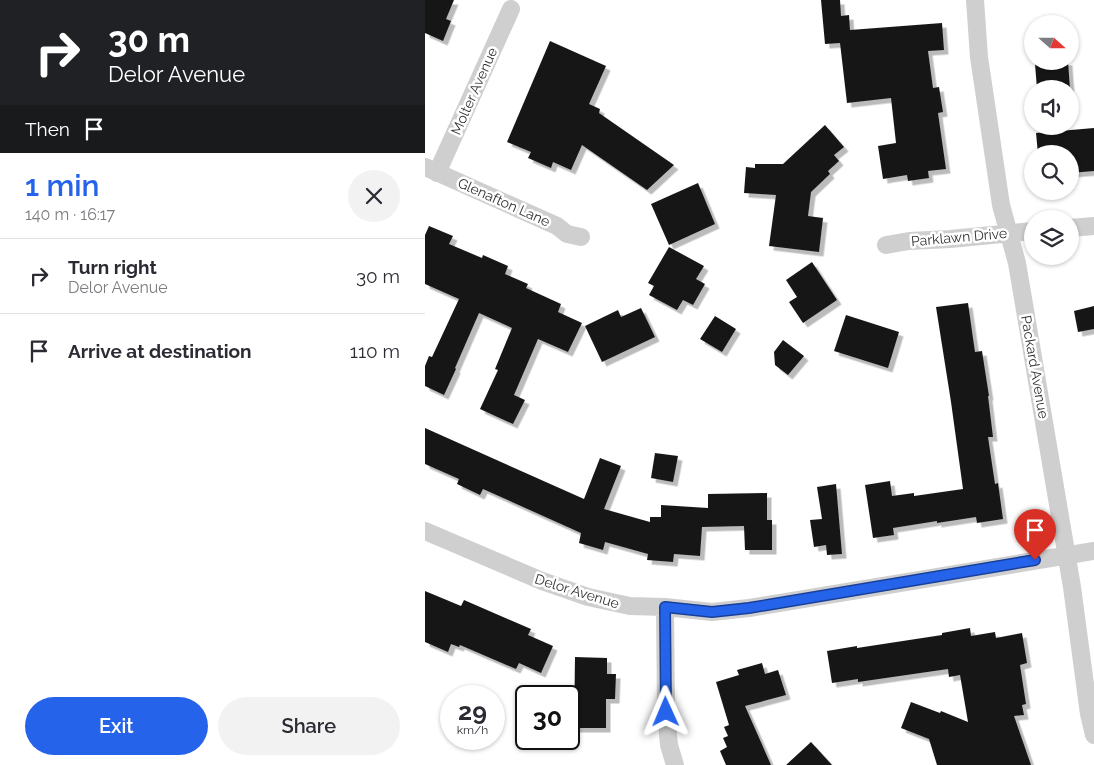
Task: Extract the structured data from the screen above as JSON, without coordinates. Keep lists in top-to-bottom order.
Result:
{
  "streets": {
    "street": [
      "Molter Avenue",
      "Glenafton Lane",
      "Parklawn Drive",
      "Packard Avenue",
      "Delor Avenue"
    ]
  },
  "crossings": [
    ["Molter Avenue", "Glenafton Lane"],
    ["Parklawn Drive", "Packard Avenue"],
    ["Packard Avenue", "Delor Avenue"]
  ],
  "north": "right",
  "page": {
    "turn": ["30 m", "Delor Avenue"],
    "then": "Then",
    "heading": ["1 min", "140 m · 16:17"],
    "list": [
      {
        "name": "Turn right",
        "note": "Delor Avenue",
        "value": "30 m"
      },
      {
        "name": "Arrive at destination",
        "value": "110 m"
      }
    ],
    "speed": "29 km/h",
    "limit": "30",
    "buttons": ["Exit", "Share"]
  }
}
